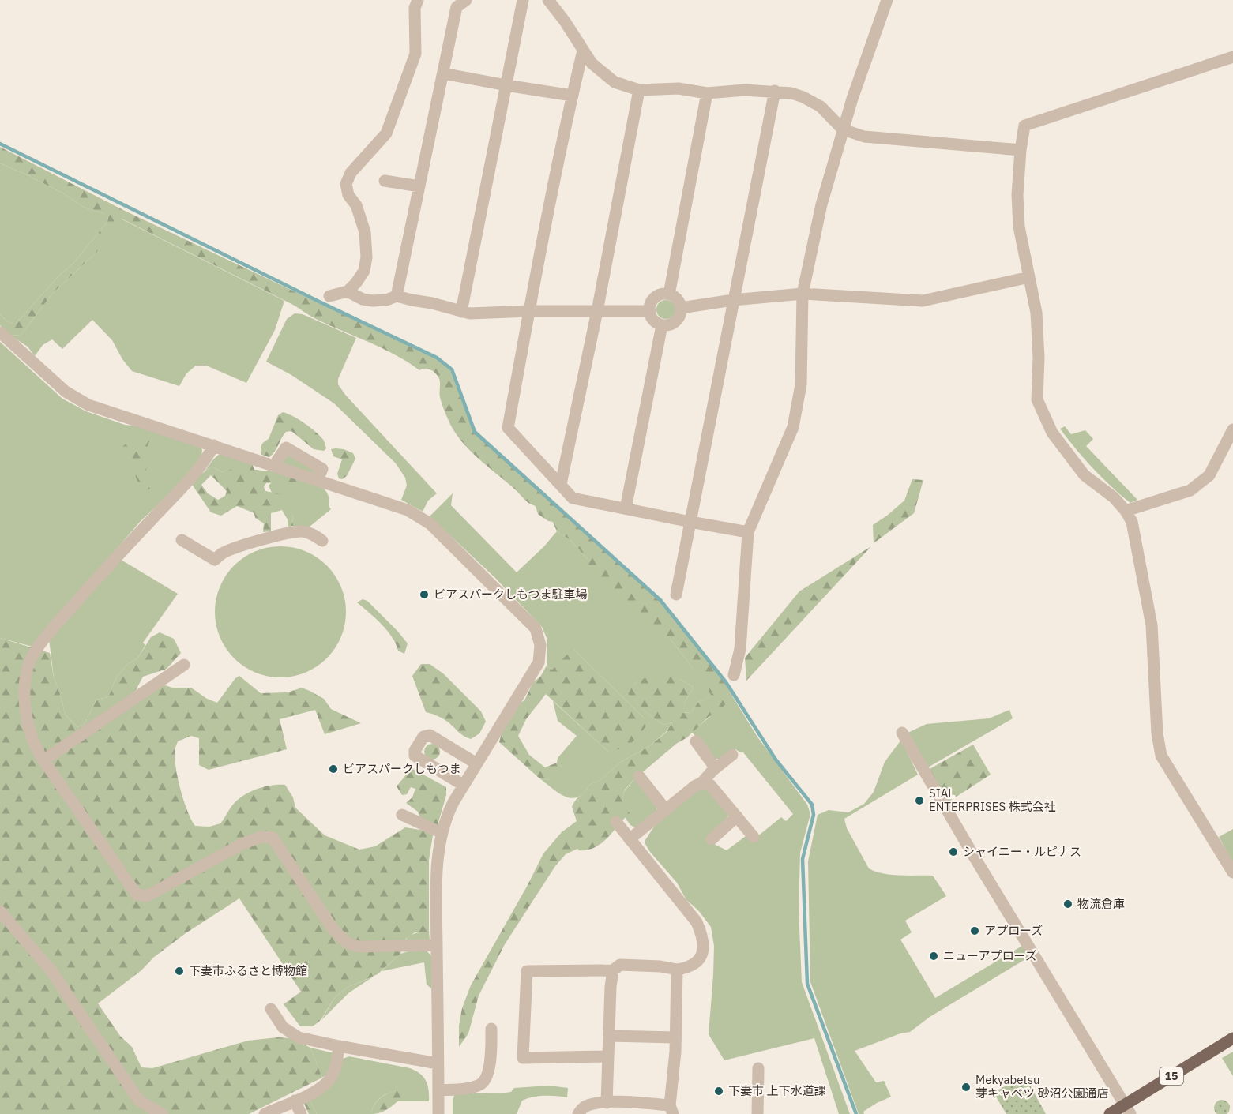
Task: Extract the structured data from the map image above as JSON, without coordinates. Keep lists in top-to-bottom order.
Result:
{
  "streets": {
    "main road": ["15"]
  },
  "places": [
    "ビアスパークしもつま駐車場",
    "ビアスパークしもつま",
    "SIAL ENTERPRISES 株式会社",
    "シャイニー・ルピナス",
    "物流倉庫",
    "アプローズ",
    "ニューアプローズ",
    "下妻市ふるさと博物館",
    "Mekyabetsu 芽キャベツ 砂沼公園通店",
    "下妻市 上下水道課"
  ]
}
